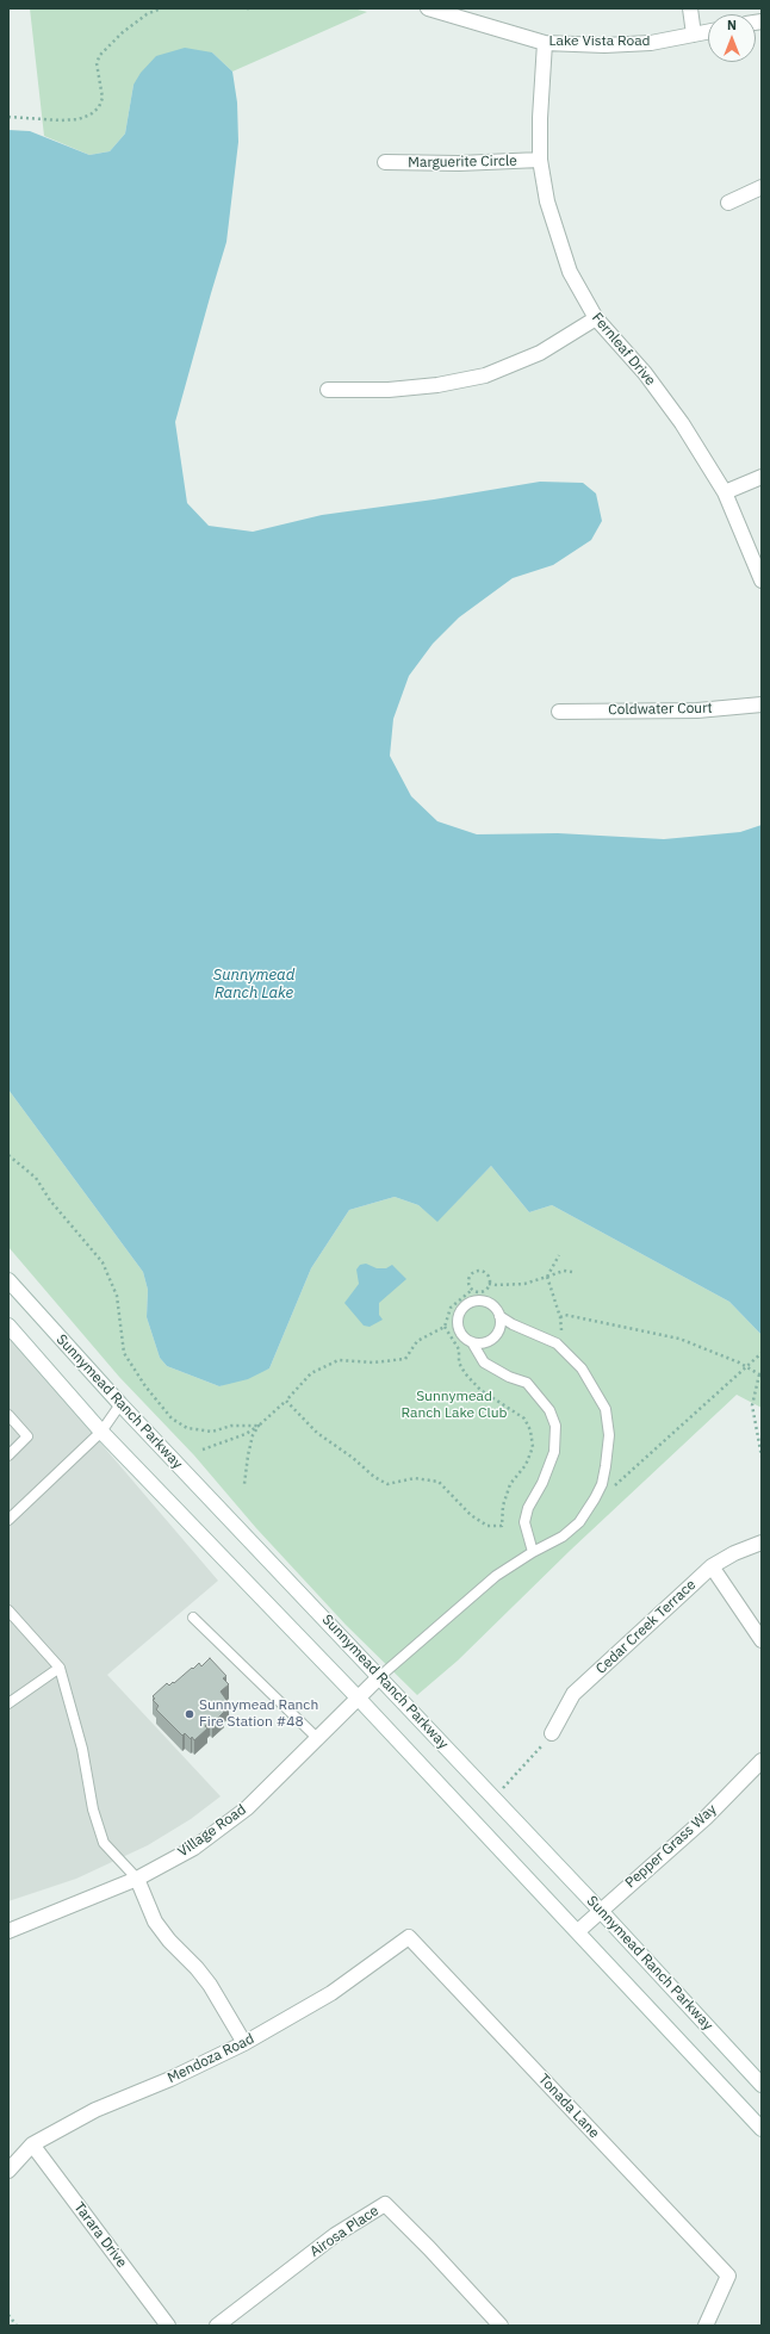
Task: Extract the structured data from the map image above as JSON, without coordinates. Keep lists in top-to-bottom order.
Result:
{
  "streets": {
    "street": [
      "Lake Vista Road",
      "Marguerite Circle",
      "Fernleaf Drive",
      "Coldwater Court",
      "Sunnymead Ranch Parkway",
      "Cedar Creek Terrace",
      "Village Road",
      "Pepper Grass Way",
      "Mendoza Road",
      "Tonada Lane",
      "Airosa Place",
      "Tarara Drive"
    ]
  },
  "crossings": [
    ["Lake Vista Road", "Fernleaf Drive"],
    ["Marguerite Circle", "Fernleaf Drive"],
    ["Sunnymead Ranch Parkway", "Village Road"],
    ["Sunnymead Ranch Parkway", "Pepper Grass Way"],
    ["Mendoza Road", "Tonada Lane"],
    ["Mendoza Road", "Tarara Drive"]
  ],
  "water": ["Sunnymead Ranch Lake"],
  "parks": ["Sunnymead Ranch Lake Club"],
  "places": ["Sunnymead Ranch Fire Station #48"],
  "north": "top"
}
